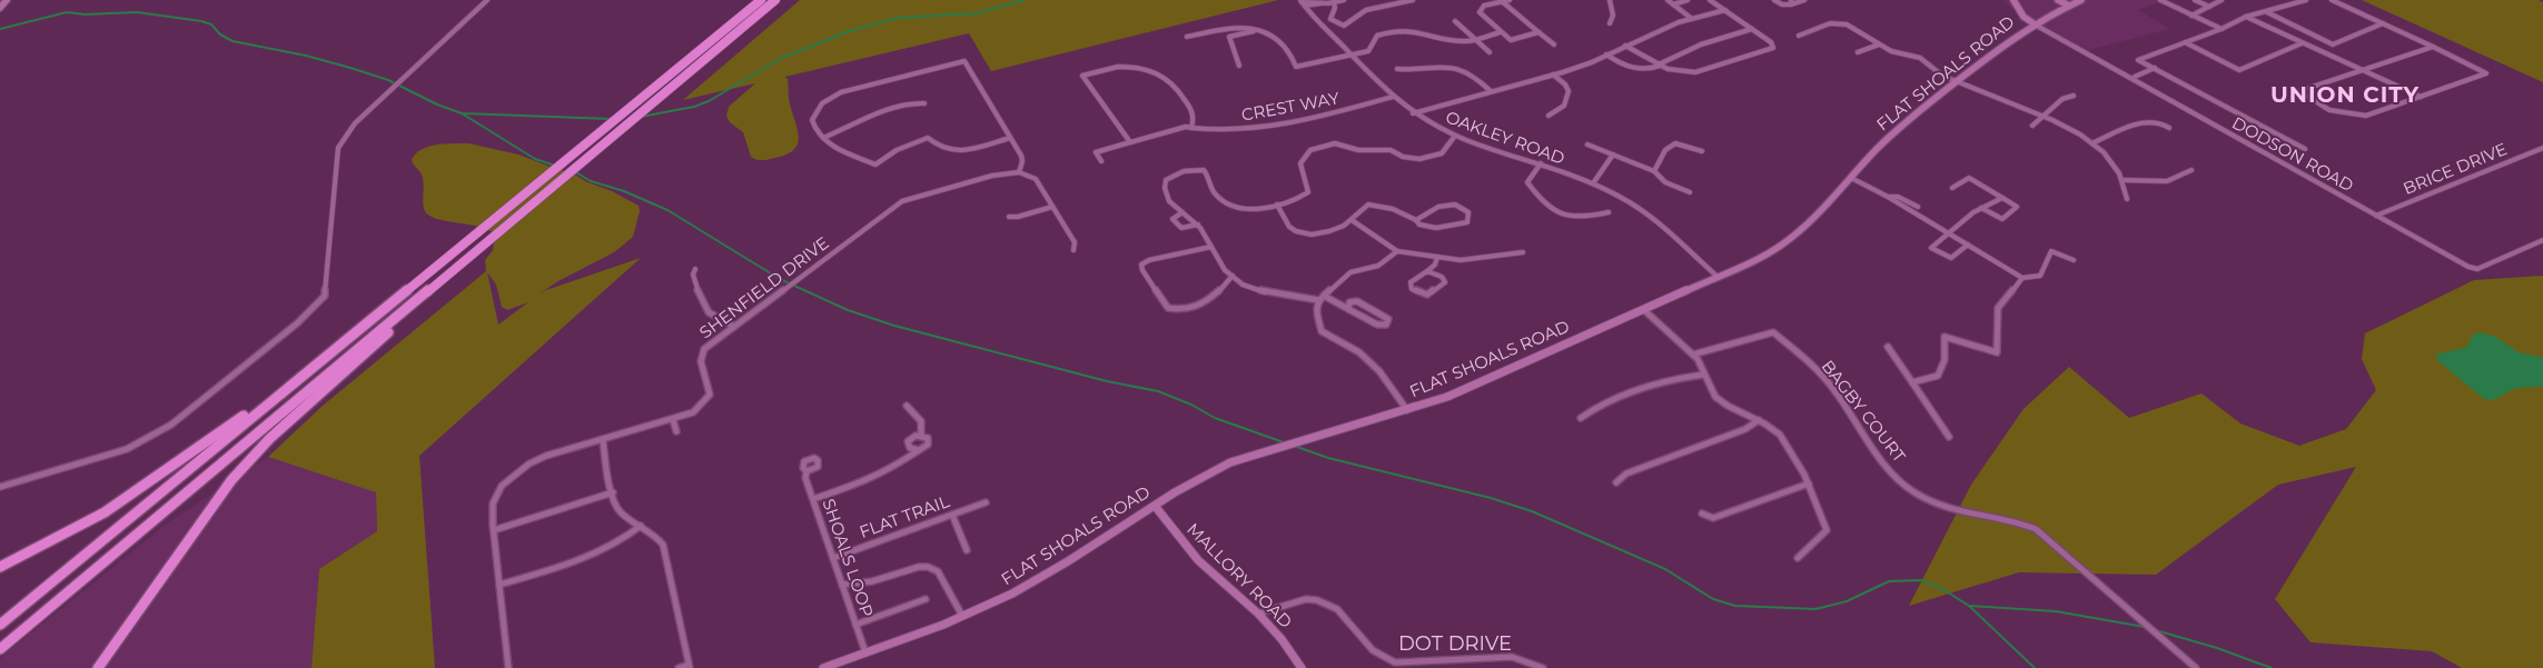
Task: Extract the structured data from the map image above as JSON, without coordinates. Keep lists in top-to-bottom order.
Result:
{
  "streets": {
    "street": [
      "FLAT SHOALS ROAD",
      "CREST WAY",
      "OAKLEY ROAD",
      "DODSON ROAD",
      "BRICE DRIVE",
      "SHENFIELD DRIVE",
      "BAGBY COURT",
      "FLAT TRAIL",
      "SHOALS LOOP",
      "MALLORY ROAD",
      "DOT DRIVE"
    ]
  },
  "crossings": [
    ["FLAT SHOALS ROAD", "OAKLEY ROAD"],
    ["FLAT SHOALS ROAD", "DODSON ROAD"],
    ["FLAT SHOALS ROAD", "SHOALS LOOP"],
    ["FLAT SHOALS ROAD", "MALLORY ROAD"],
    ["CREST WAY", "OAKLEY ROAD"],
    ["DODSON ROAD", "BRICE DRIVE"],
    ["FLAT TRAIL", "SHOALS LOOP"],
    ["MALLORY ROAD", "DOT DRIVE"]
  ],
  "districts": ["UNION CITY"]
}
